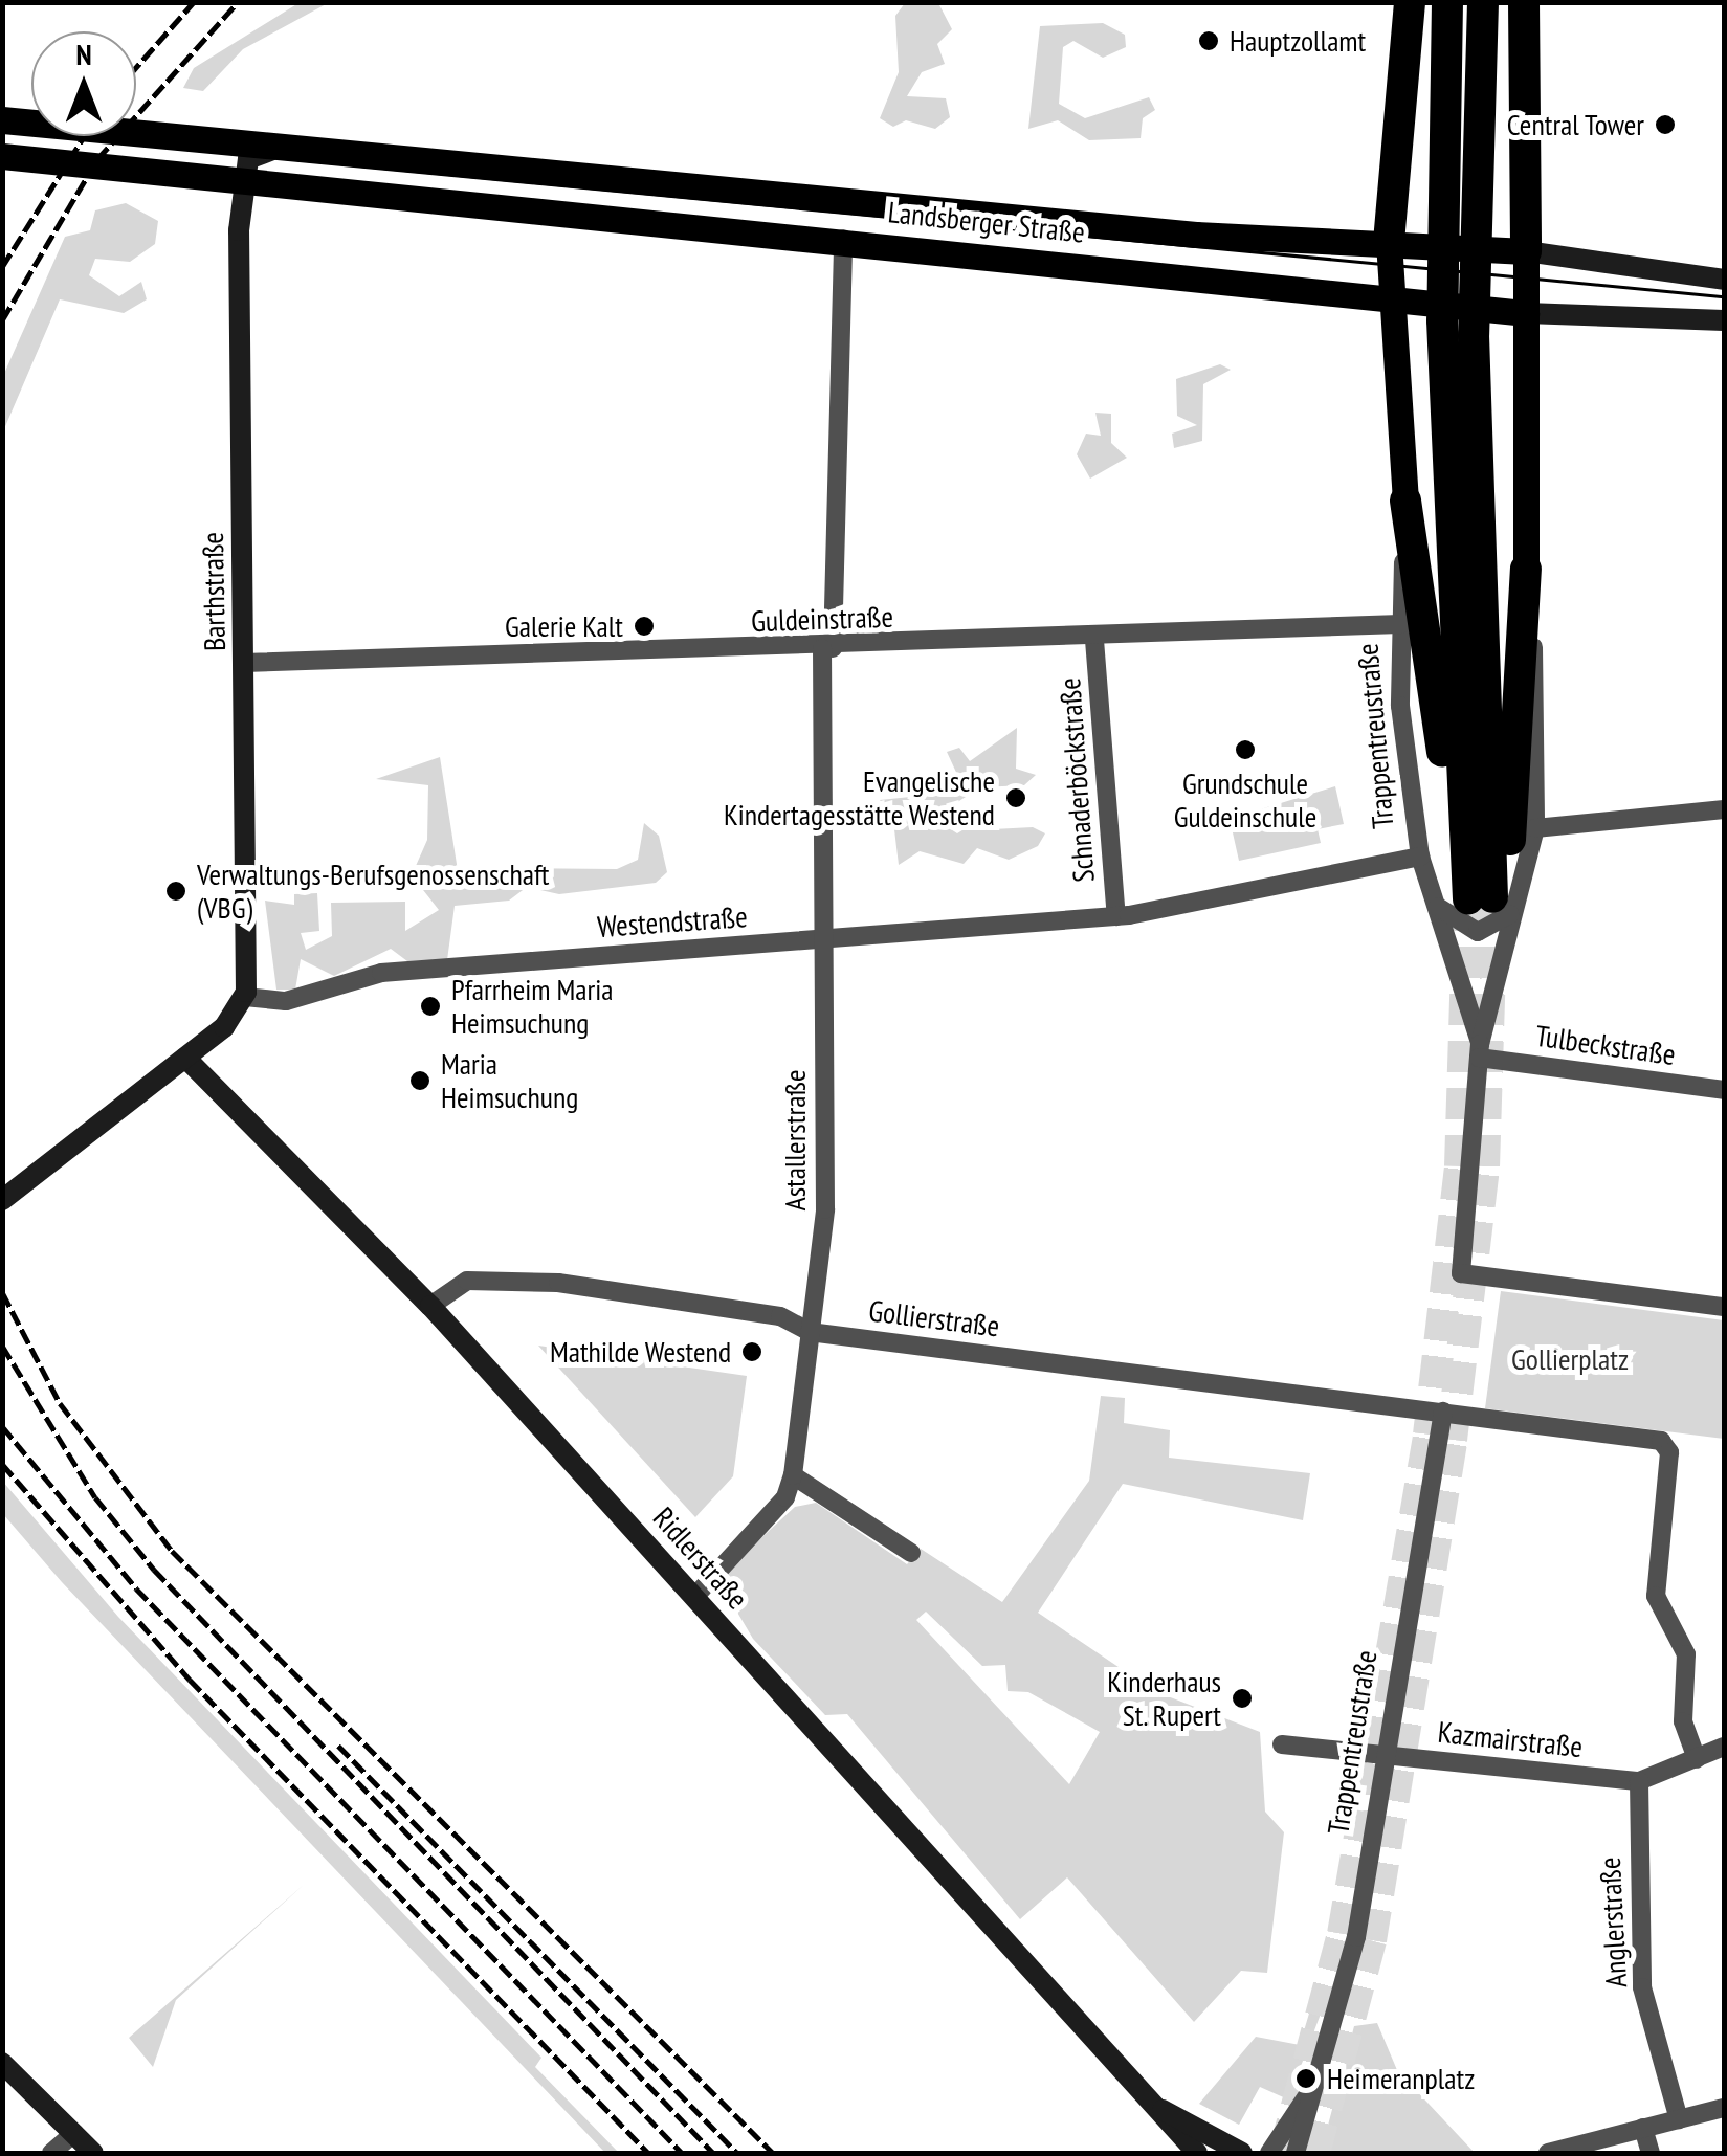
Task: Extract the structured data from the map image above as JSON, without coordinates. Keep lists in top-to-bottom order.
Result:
{
  "streets": {
    "highway": ["Trappentreustraße"],
    "main road": ["Landsberger Straße"],
    "street": [
      "Barthstraße",
      "Guldeinstraße",
      "Schnaderböckstraße",
      "Westendstraße",
      "Tulbeckstraße",
      "Astallerstraße",
      "Gollierstraße",
      "Ridlerstraße",
      "Kazmairstraße",
      "Anglerstraße"
    ]
  },
  "crossings": [
    ["Landsberger Straße", "Barthstraße"],
    ["Landsberger Straße", "Astallerstraße"],
    ["Barthstraße", "Guldeinstraße"],
    ["Barthstraße", "Westendstraße"],
    ["Guldeinstraße", "Trappentreustraße"],
    ["Guldeinstraße", "Schnaderböckstraße"],
    ["Guldeinstraße", "Astallerstraße"],
    ["Trappentreustraße", "Westendstraße"],
    ["Trappentreustraße", "Tulbeckstraße"],
    ["Trappentreustraße", "Gollierstraße"],
    ["Trappentreustraße", "Kazmairstraße"],
    ["Schnaderböckstraße", "Westendstraße"],
    ["Westendstraße", "Astallerstraße"],
    ["Astallerstraße", "Gollierstraße"],
    ["Astallerstraße", "Ridlerstraße"],
    ["Gollierstraße", "Ridlerstraße"],
    ["Kazmairstraße", "Anglerstraße"]
  ],
  "parks": ["Gollierplatz"],
  "places": [
    "Hauptzollamt",
    "Central Tower",
    "Galerie Kalt",
    "Grundschule Guldeinschule",
    "Evangelische Kindertagesstätte Westend",
    "Verwaltungs-Berufsgenossenschaft (VBG)",
    "Pfarrheim Maria Heimsuchung",
    "Maria Heimsuchung",
    "Mathilde Westend",
    "Kinderhaus St. Rupert",
    "Heimeranplatz"
  ],
  "north": "top"
}
